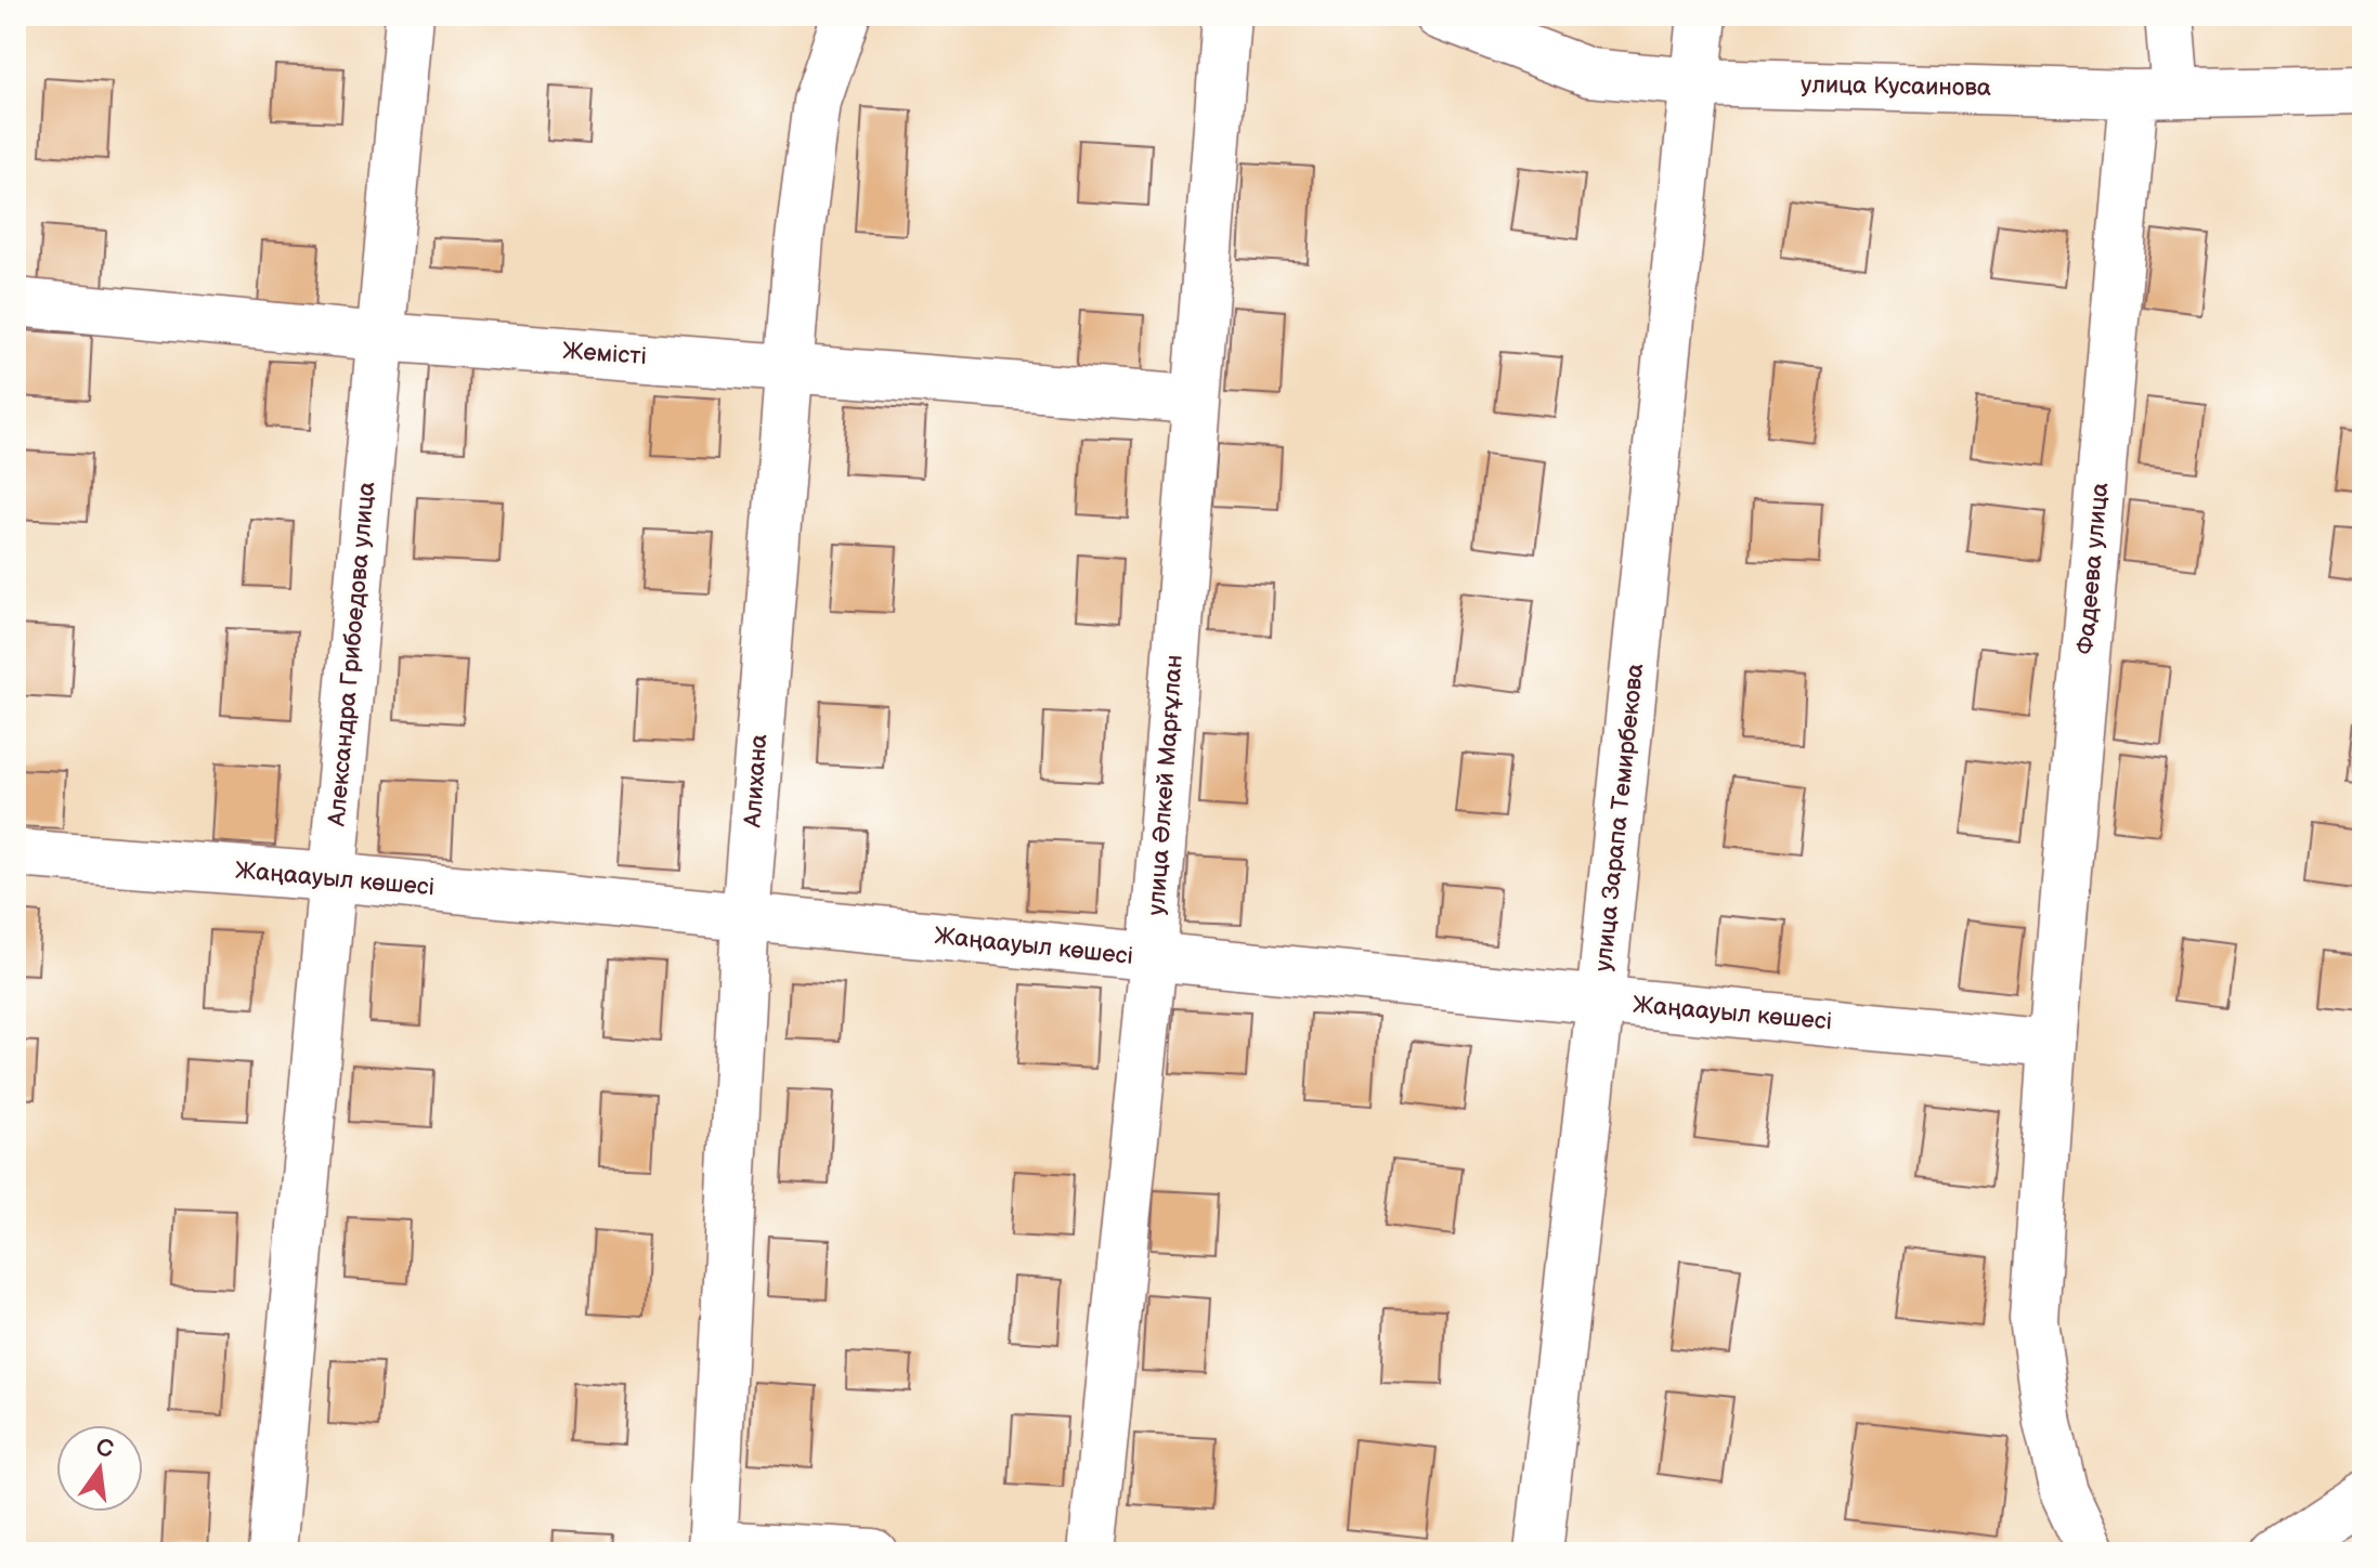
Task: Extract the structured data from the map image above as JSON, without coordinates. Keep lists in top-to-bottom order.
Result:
{
  "streets": {
    "street": [
      "улица Кусаинова",
      "Жемісті",
      "Фадеева улица",
      "Александра Грибоедова улица",
      "Алихана",
      "улица Әлкей Марғұлан",
      "улица Зарапа Темирбекова",
      "Жаңаауыл көшесі"
    ]
  },
  "crossings": [
    ["улица Кусаинова", "Фадеева улица"],
    ["улица Кусаинова", "улица Зарапа Темирбекова"],
    ["Жемісті", "Александра Грибоедова улица"],
    ["Жемісті", "Алихана"],
    ["Жемісті", "улица Әлкей Марғұлан"],
    ["Фадеева улица", "Жаңаауыл көшесі"],
    ["Александра Грибоедова улица", "Жаңаауыл көшесі"],
    ["Алихана", "Жаңаауыл көшесі"],
    ["улица Әлкей Марғұлан", "Жаңаауыл көшесі"],
    ["улица Зарапа Темирбекова", "Жаңаауыл көшесі"]
  ],
  "north": "top"
}
